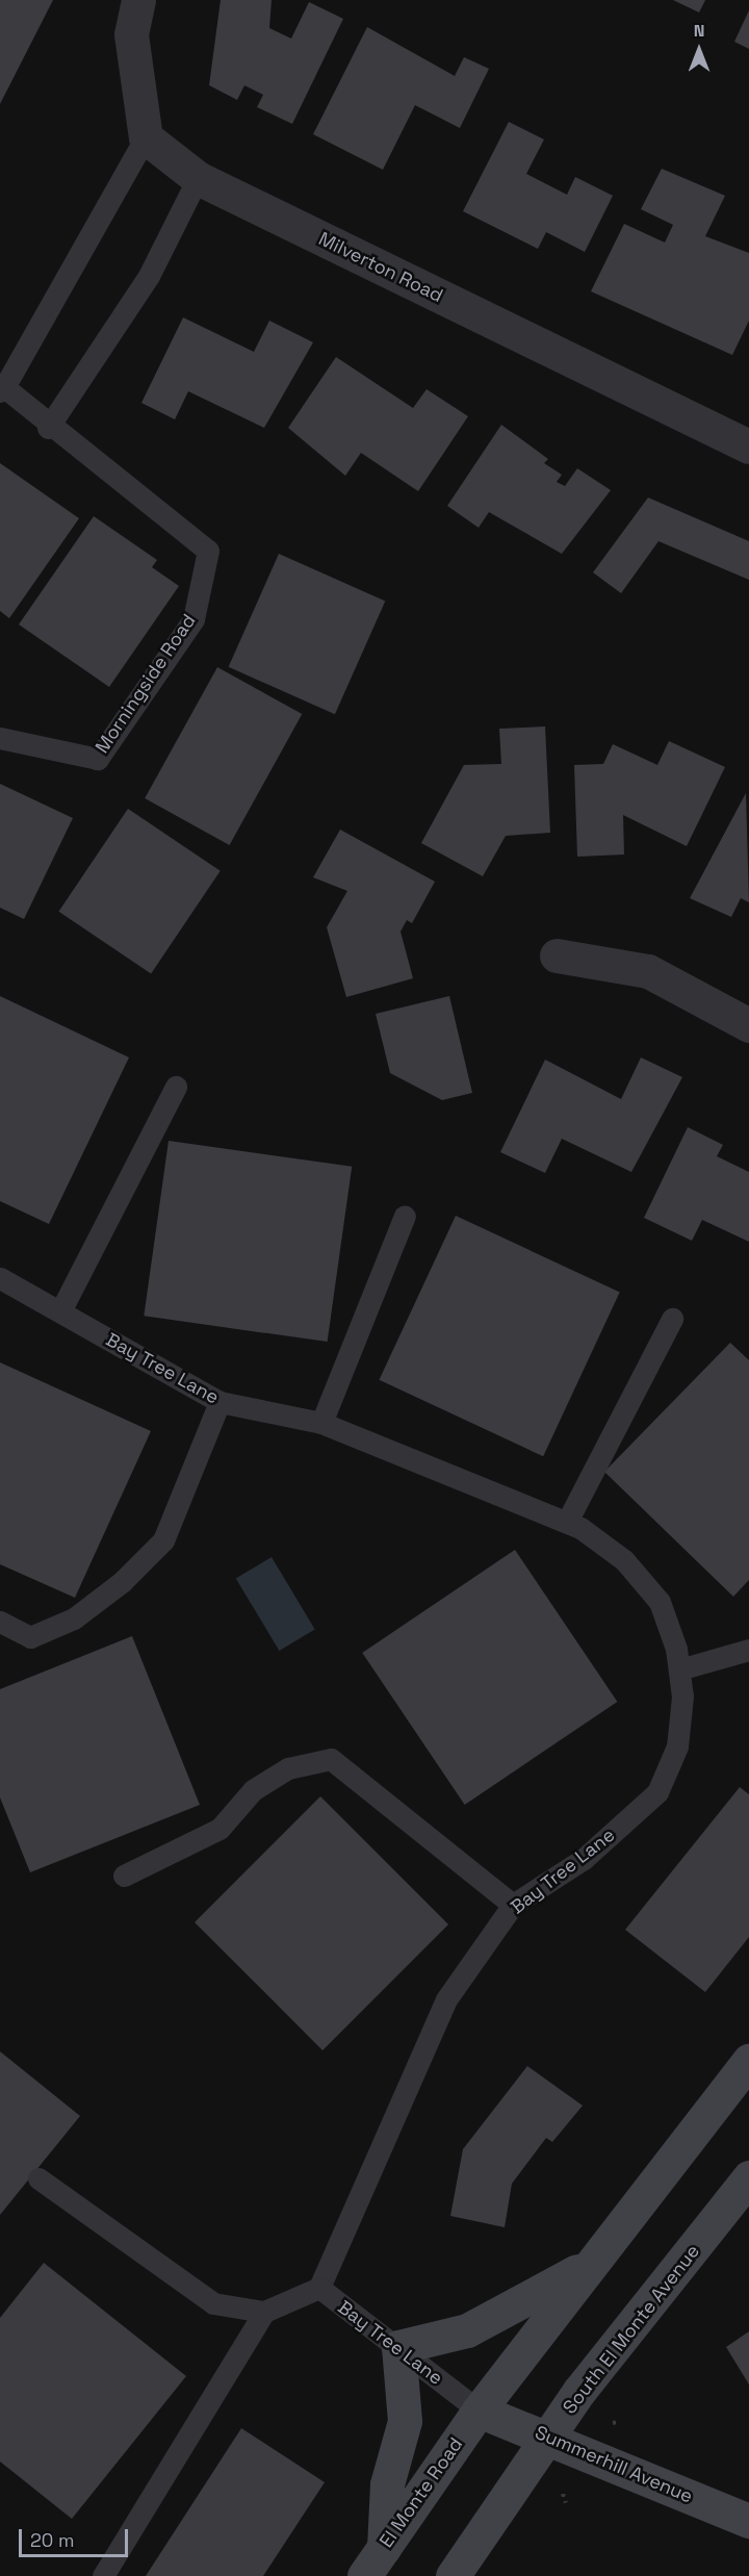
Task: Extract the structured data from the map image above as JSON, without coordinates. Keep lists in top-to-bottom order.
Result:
{
  "streets": {
    "main road": ["South El Monte Avenue", "Summerhill Avenue", "El Monte Road"],
    "street": ["Milverton Road"],
    "lane": ["Morningside Road", "Bay Tree Lane"]
  },
  "crossings": [
    ["Milverton Road", "Morningside Road"],
    ["Bay Tree Lane", "Summerhill Avenue"],
    ["Bay Tree Lane", "El Monte Road"],
    ["South El Monte Avenue", "Summerhill Avenue"],
    ["Summerhill Avenue", "El Monte Road"]
  ],
  "scale_bar": "20 m",
  "north": "top"
}
